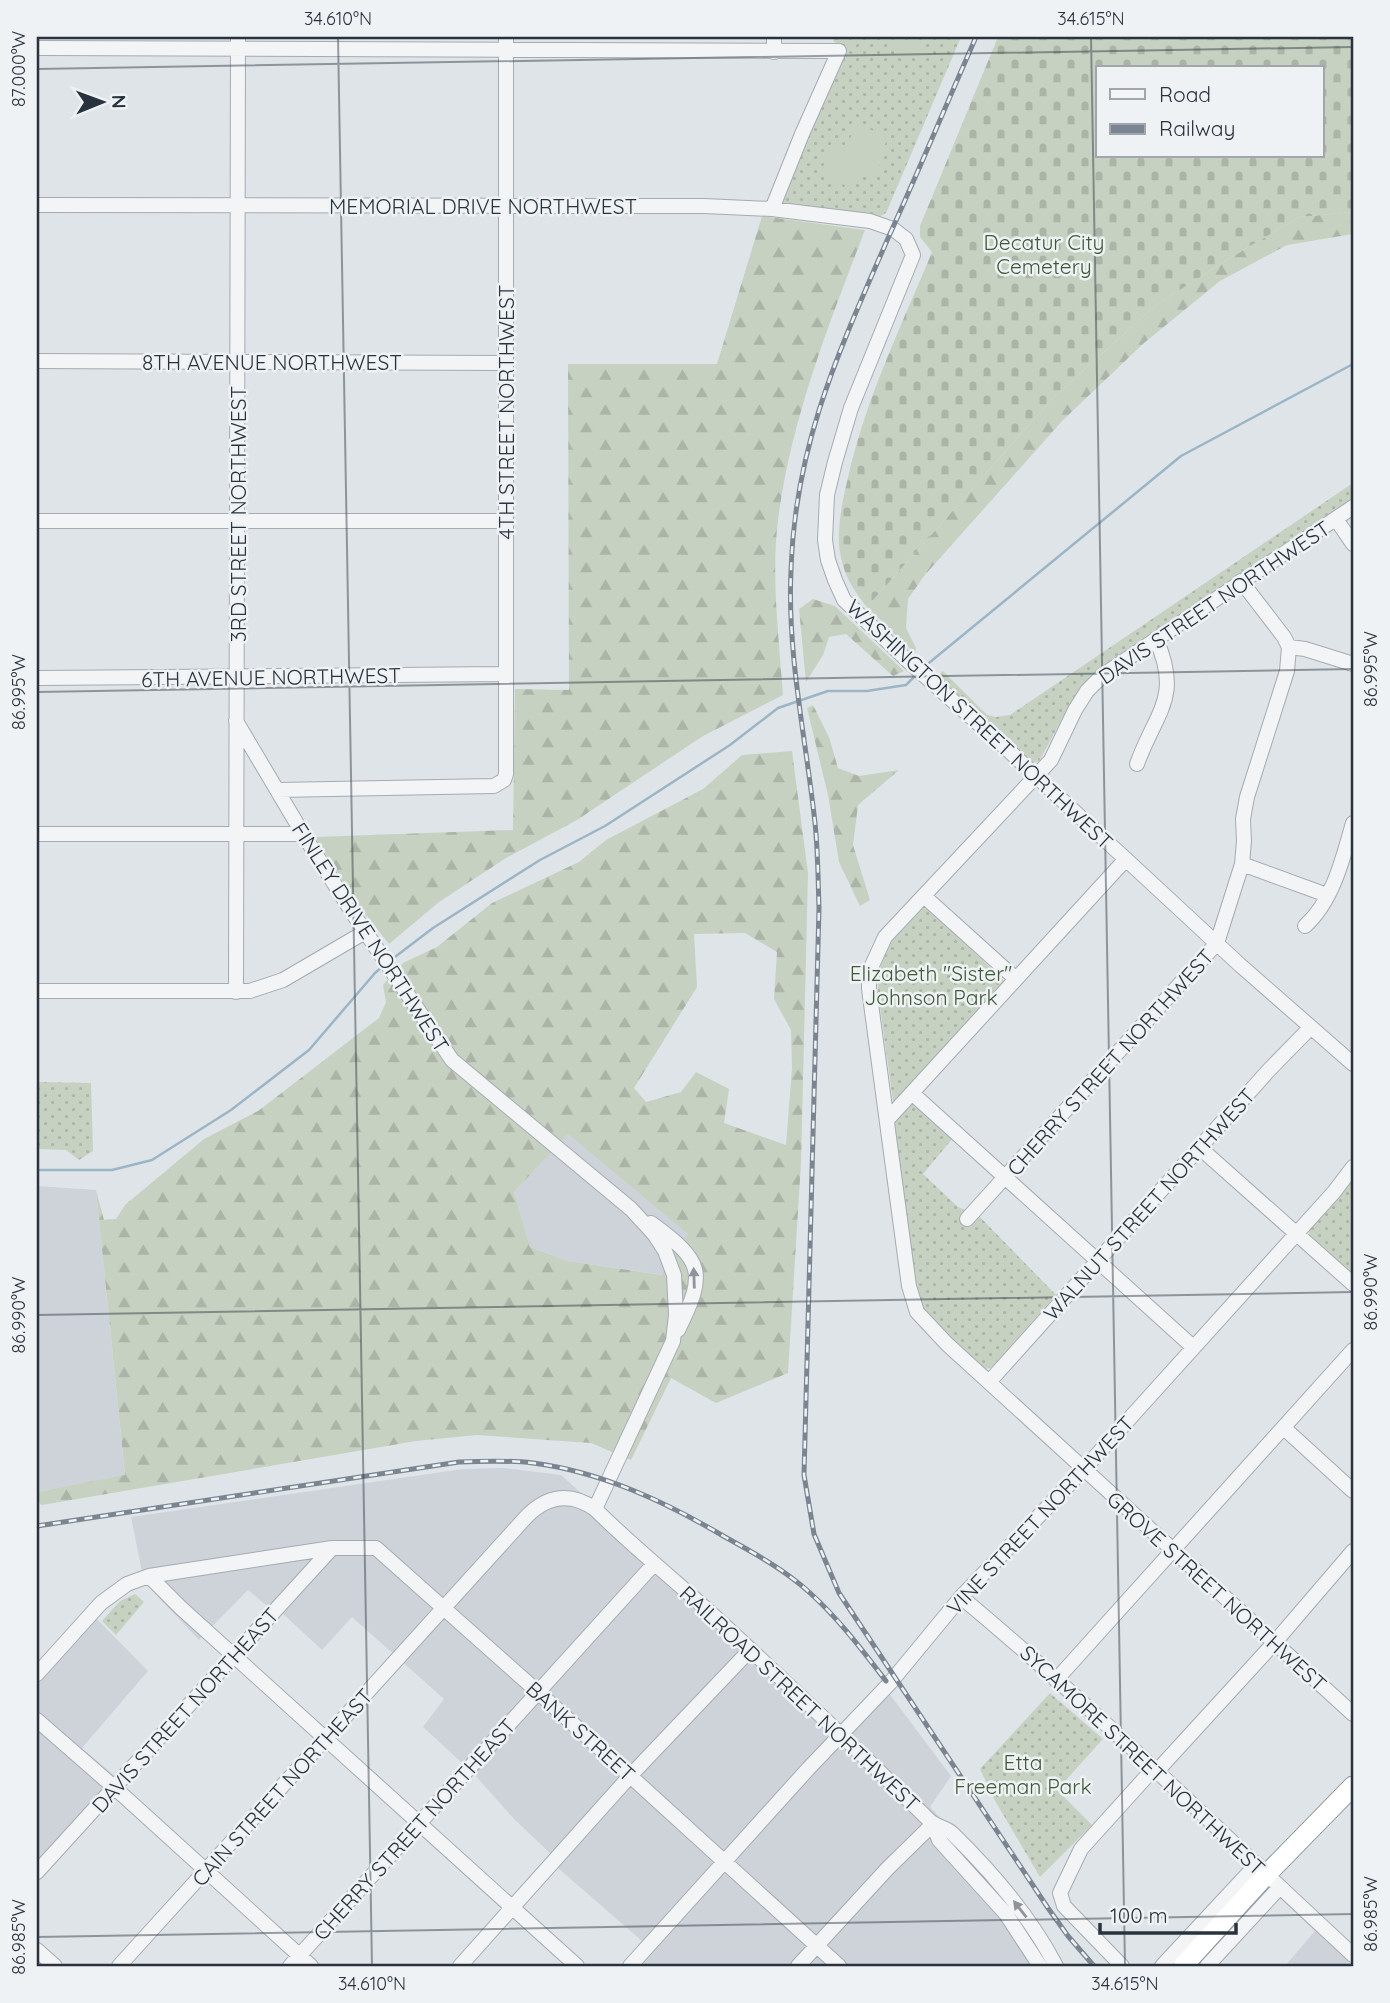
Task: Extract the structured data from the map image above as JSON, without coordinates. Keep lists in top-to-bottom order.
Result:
{
  "streets": {
    "street": [
      "MEMORIAL DRIVE NORTHWEST",
      "8TH AVENUE NORTHWEST",
      "4TH STREET NORTHWEST",
      "3RD STREET NORTHWEST",
      "DAVIS STREET NORTHWEST",
      "6TH AVENUE NORTHWEST",
      "WASHINGTON STREET NORTHWEST",
      "FINLEY DRIVE NORTHWEST",
      "CHERRY STREET NORTHWEST",
      "WALNUT STREET NORTHWEST",
      "VINE STREET NORTHWEST",
      "GROVE STREET NORTHWEST",
      "RAILROAD STREET NORTHWEST",
      "DAVIS STREET NORTHEAST",
      "BANK STREET",
      "SYCAMORE STREET NORTHWEST",
      "CAIN STREET NORTHEAST",
      "CHERRY STREET NORTHEAST"
    ]
  },
  "crossings": [
    ["MEMORIAL DRIVE NORTHWEST", "4TH STREET NORTHWEST"],
    ["MEMORIAL DRIVE NORTHWEST", "3RD STREET NORTHWEST"],
    ["MEMORIAL DRIVE NORTHWEST", "WASHINGTON STREET NORTHWEST"],
    ["8TH AVENUE NORTHWEST", "4TH STREET NORTHWEST"],
    ["8TH AVENUE NORTHWEST", "3RD STREET NORTHWEST"],
    ["4TH STREET NORTHWEST", "6TH AVENUE NORTHWEST"],
    ["4TH STREET NORTHWEST", "FINLEY DRIVE NORTHWEST"],
    ["3RD STREET NORTHWEST", "6TH AVENUE NORTHWEST"],
    ["3RD STREET NORTHWEST", "FINLEY DRIVE NORTHWEST"],
    ["DAVIS STREET NORTHWEST", "WASHINGTON STREET NORTHWEST"],
    ["DAVIS STREET NORTHWEST", "GROVE STREET NORTHWEST"],
    ["WASHINGTON STREET NORTHWEST", "CHERRY STREET NORTHWEST"],
    ["WASHINGTON STREET NORTHWEST", "WALNUT STREET NORTHWEST"],
    ["FINLEY DRIVE NORTHWEST", "RAILROAD STREET NORTHWEST"],
    ["WALNUT STREET NORTHWEST", "GROVE STREET NORTHWEST"],
    ["VINE STREET NORTHWEST", "GROVE STREET NORTHWEST"],
    ["VINE STREET NORTHWEST", "RAILROAD STREET NORTHWEST"],
    ["VINE STREET NORTHWEST", "BANK STREET"],
    ["VINE STREET NORTHWEST", "SYCAMORE STREET NORTHWEST"],
    ["RAILROAD STREET NORTHWEST", "CAIN STREET NORTHEAST"],
    ["DAVIS STREET NORTHEAST", "BANK STREET"],
    ["BANK STREET", "CAIN STREET NORTHEAST"],
    ["BANK STREET", "CHERRY STREET NORTHEAST"]
  ],
  "parks": ["Decatur City Cemetery", "Elizabeth \"Sister\" Johnson Park", "Etta Freeman Park"],
  "legend": ["Road", "Railway"],
  "scale_bar": "100 m",
  "north": "right",
  "coordinates": [
    "34.610°N",
    "34.615°N",
    "87.000°W",
    "86.995°W",
    "86.990°W",
    "86.985°W"
  ]
}
